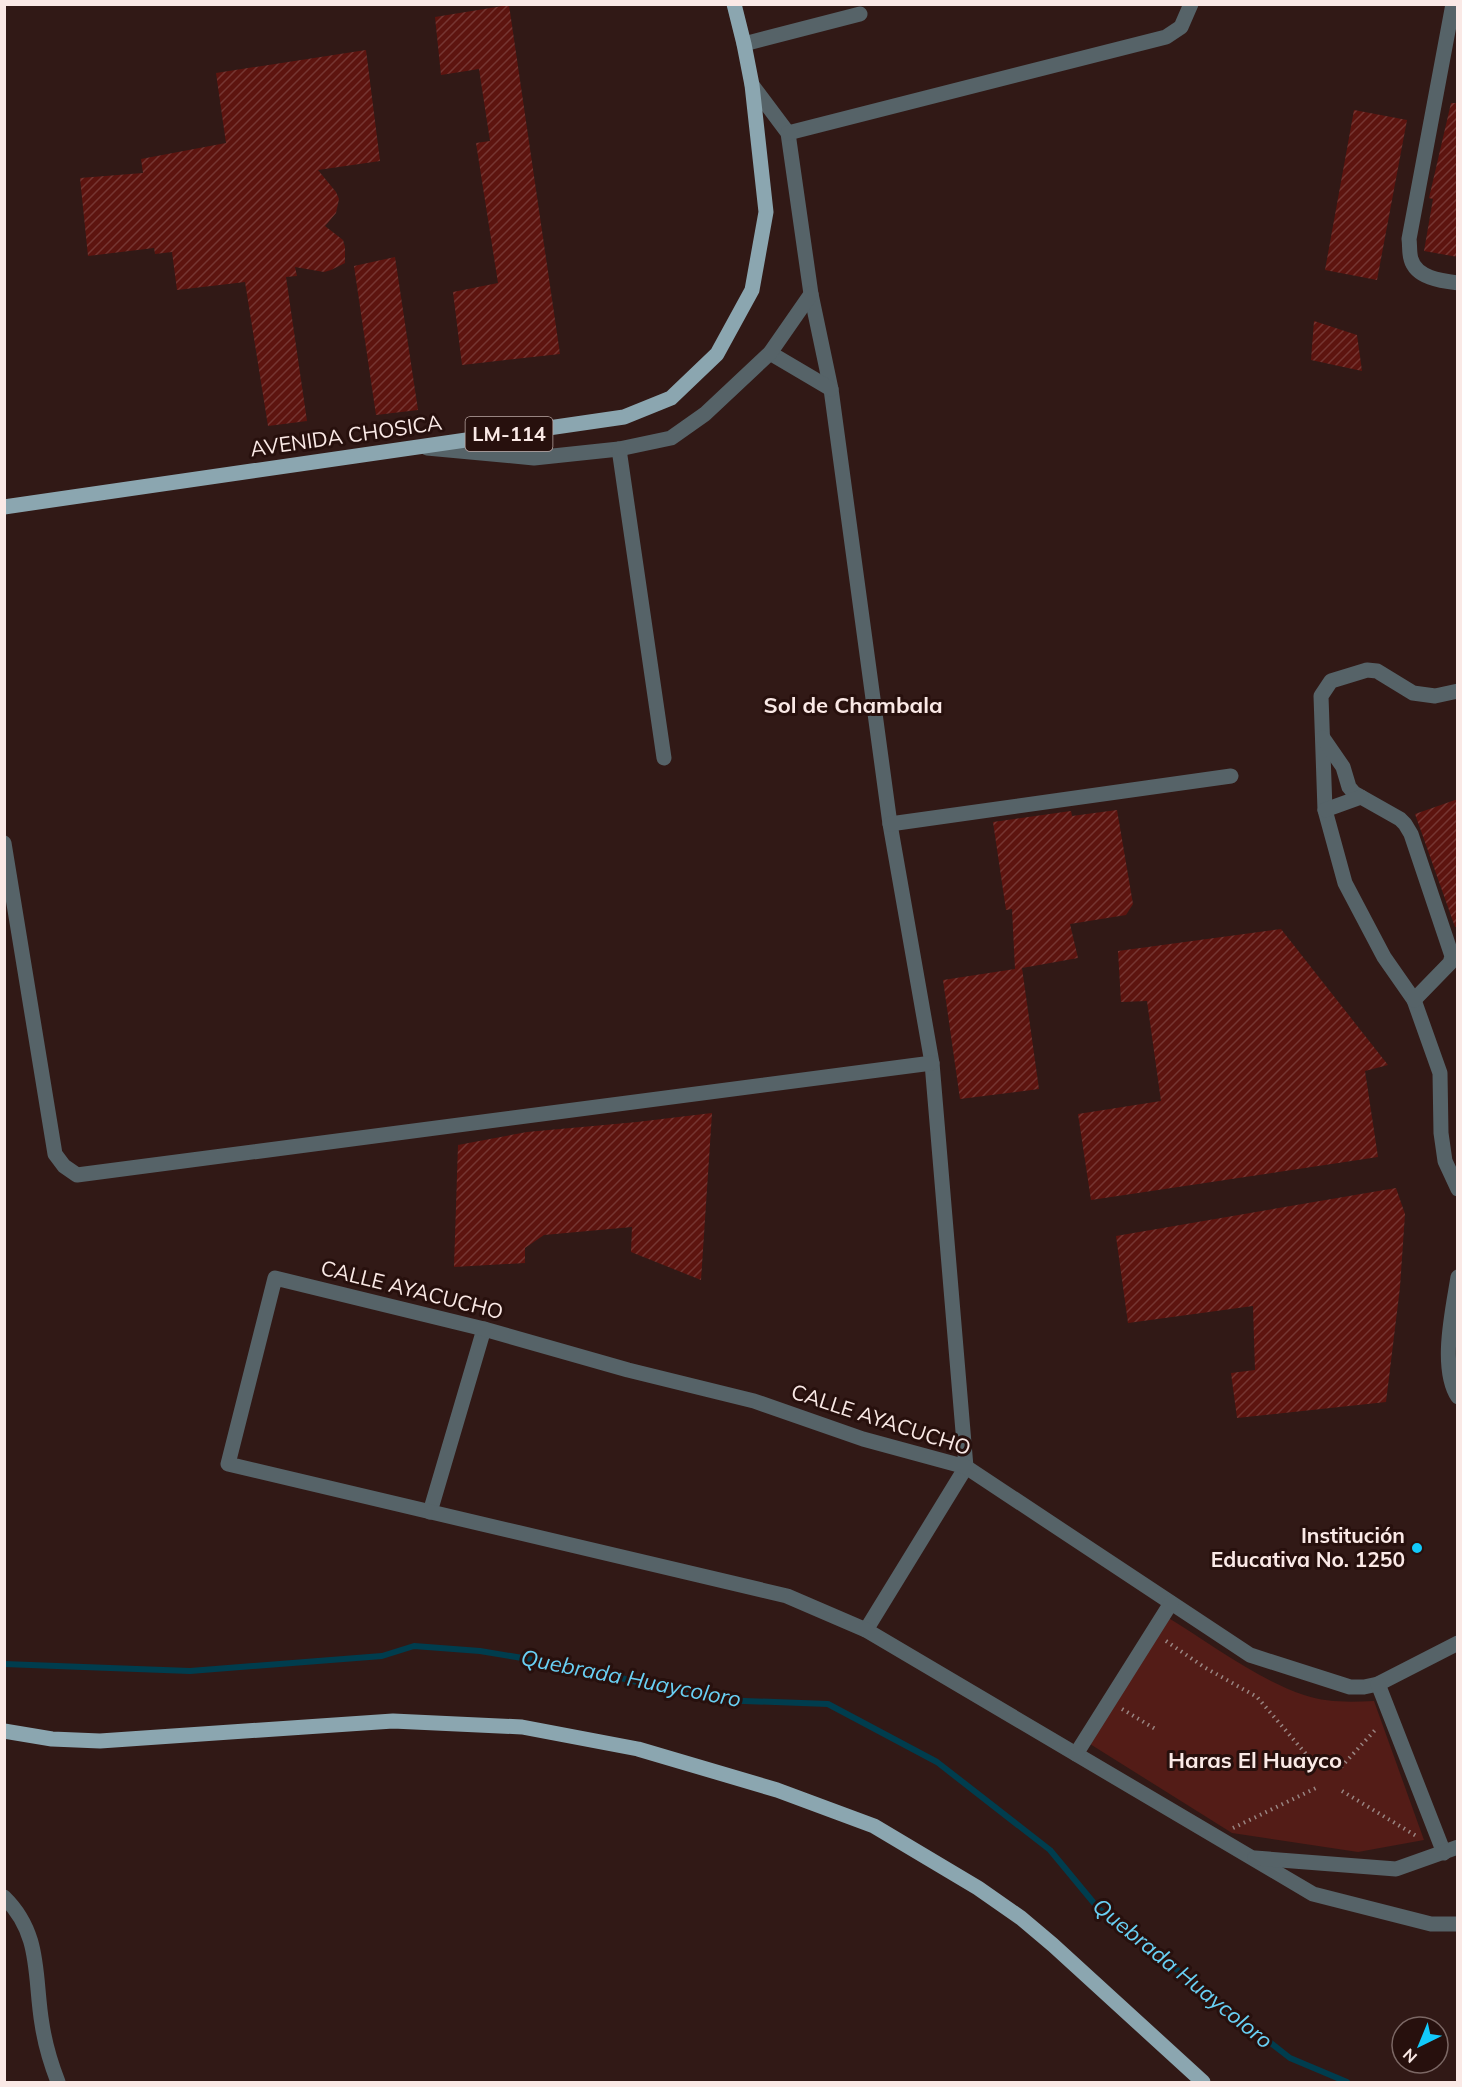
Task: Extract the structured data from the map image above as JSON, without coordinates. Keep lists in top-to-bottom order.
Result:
{
  "streets": {
    "main road": ["LM-114", "AVENIDA CHOSICA"],
    "street": ["CALLE AYACUCHO"]
  },
  "crossings": [
    ["LM-114", "AVENIDA CHOSICA"]
  ],
  "districts": ["Sol de Chambala", "Haras El Huayco"],
  "water": ["Quebrada Huaycoloro"],
  "places": ["Institución Educativa No. 1250"],
  "north": "bottom left"
}
